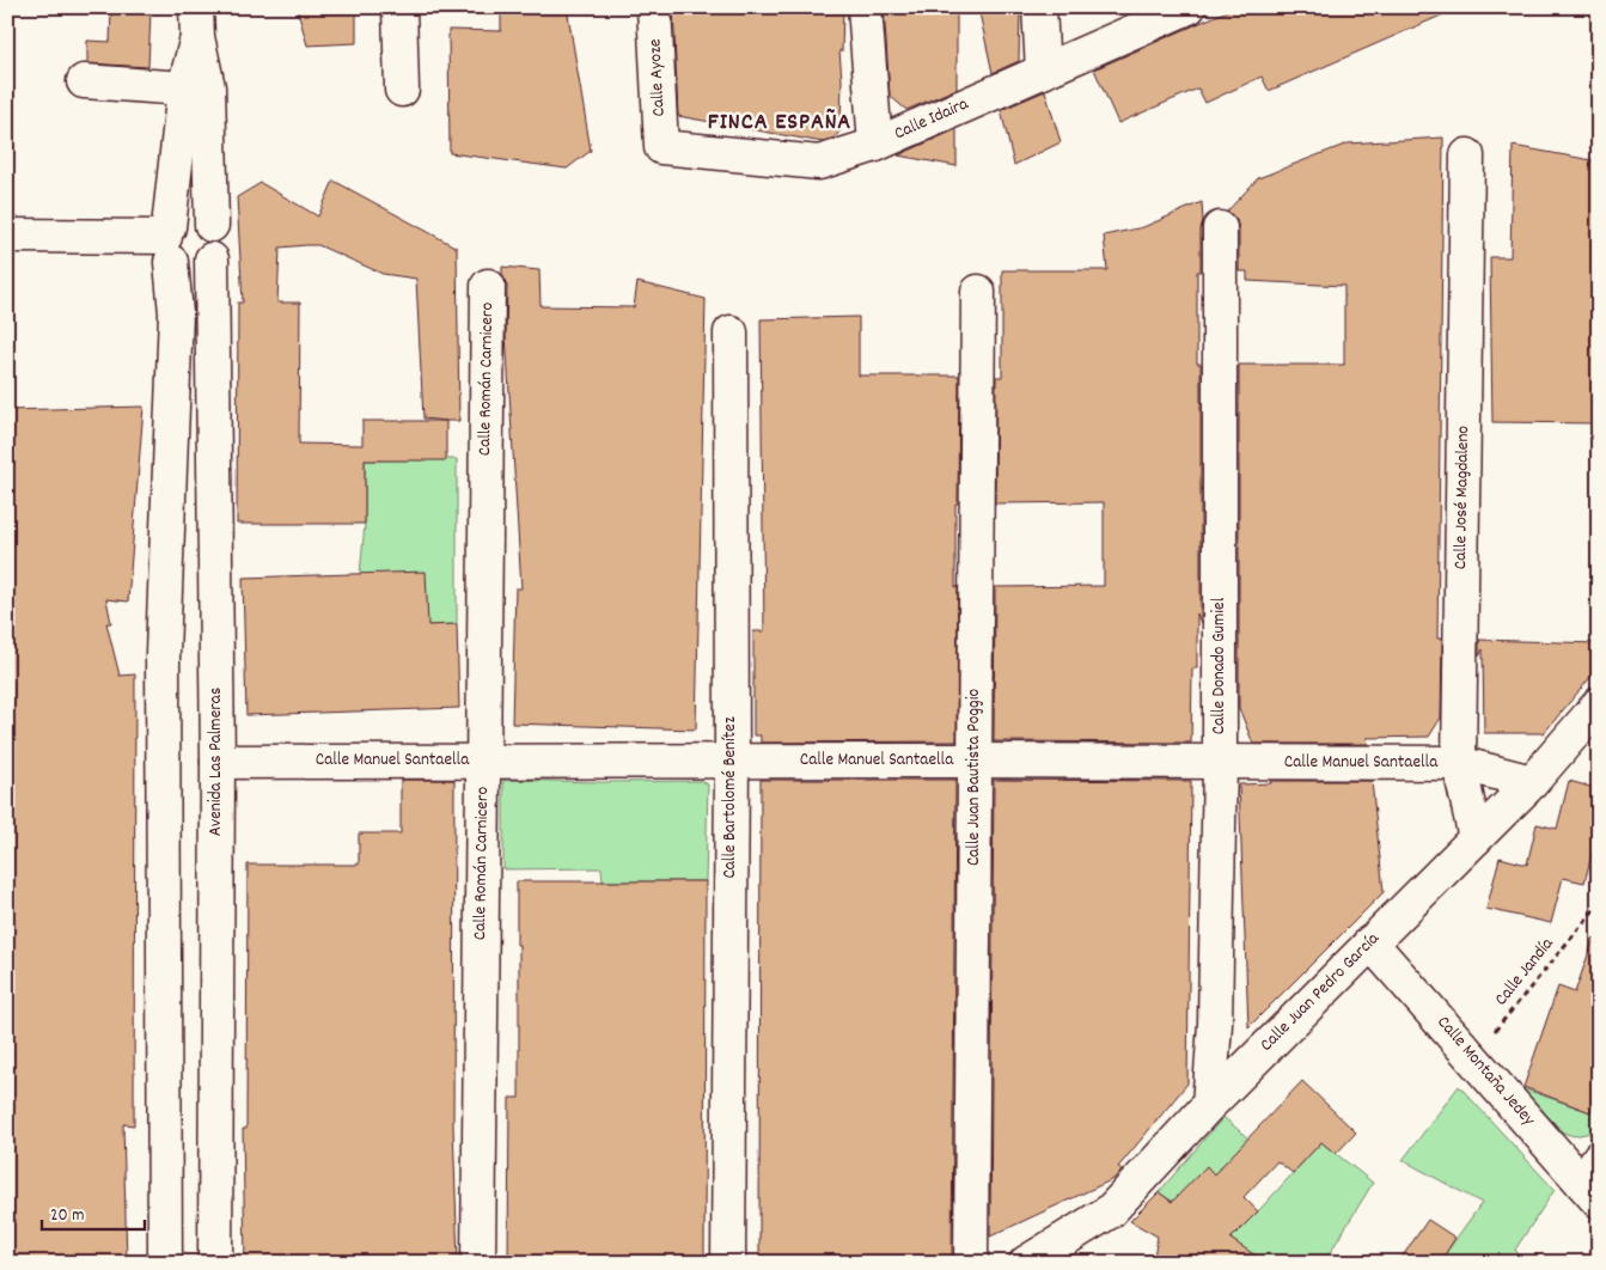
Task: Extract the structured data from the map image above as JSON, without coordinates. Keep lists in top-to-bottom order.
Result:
{
  "streets": {
    "street": [
      "Calle Ayoze",
      "Calle Idaira",
      "Calle Román Carnicero",
      "Calle José Magdaleno",
      "Calle Donado Gumiel",
      "Calle Manuel Santaella",
      "Avenida Las Palmeras",
      "Calle Juan Bautista Poggio",
      "Calle Bartolomé Benítez",
      "Calle Juan Pedro García",
      "Calle Montaña Jedey"
    ],
    "path": ["Calle Jandía"]
  },
  "crossings": [
    ["Calle Ayoze", "Calle Idaira"],
    ["Calle Román Carnicero", "Calle Manuel Santaella"],
    ["Calle José Magdaleno", "Calle Manuel Santaella"],
    ["Calle José Magdaleno", "Calle Juan Pedro García"],
    ["Calle Donado Gumiel", "Calle Manuel Santaella"],
    ["Calle Donado Gumiel", "Calle Juan Pedro García"],
    ["Calle Manuel Santaella", "Avenida Las Palmeras"],
    ["Calle Manuel Santaella", "Calle Juan Bautista Poggio"],
    ["Calle Manuel Santaella", "Calle Bartolomé Benítez"],
    ["Calle Manuel Santaella", "Calle Juan Pedro García"],
    ["Calle Jandía", "Calle Montaña Jedey"],
    ["Calle Juan Pedro García", "Calle Montaña Jedey"]
  ],
  "districts": ["FINCA ESPAÑA"],
  "scale_bar": "20 m"
}
